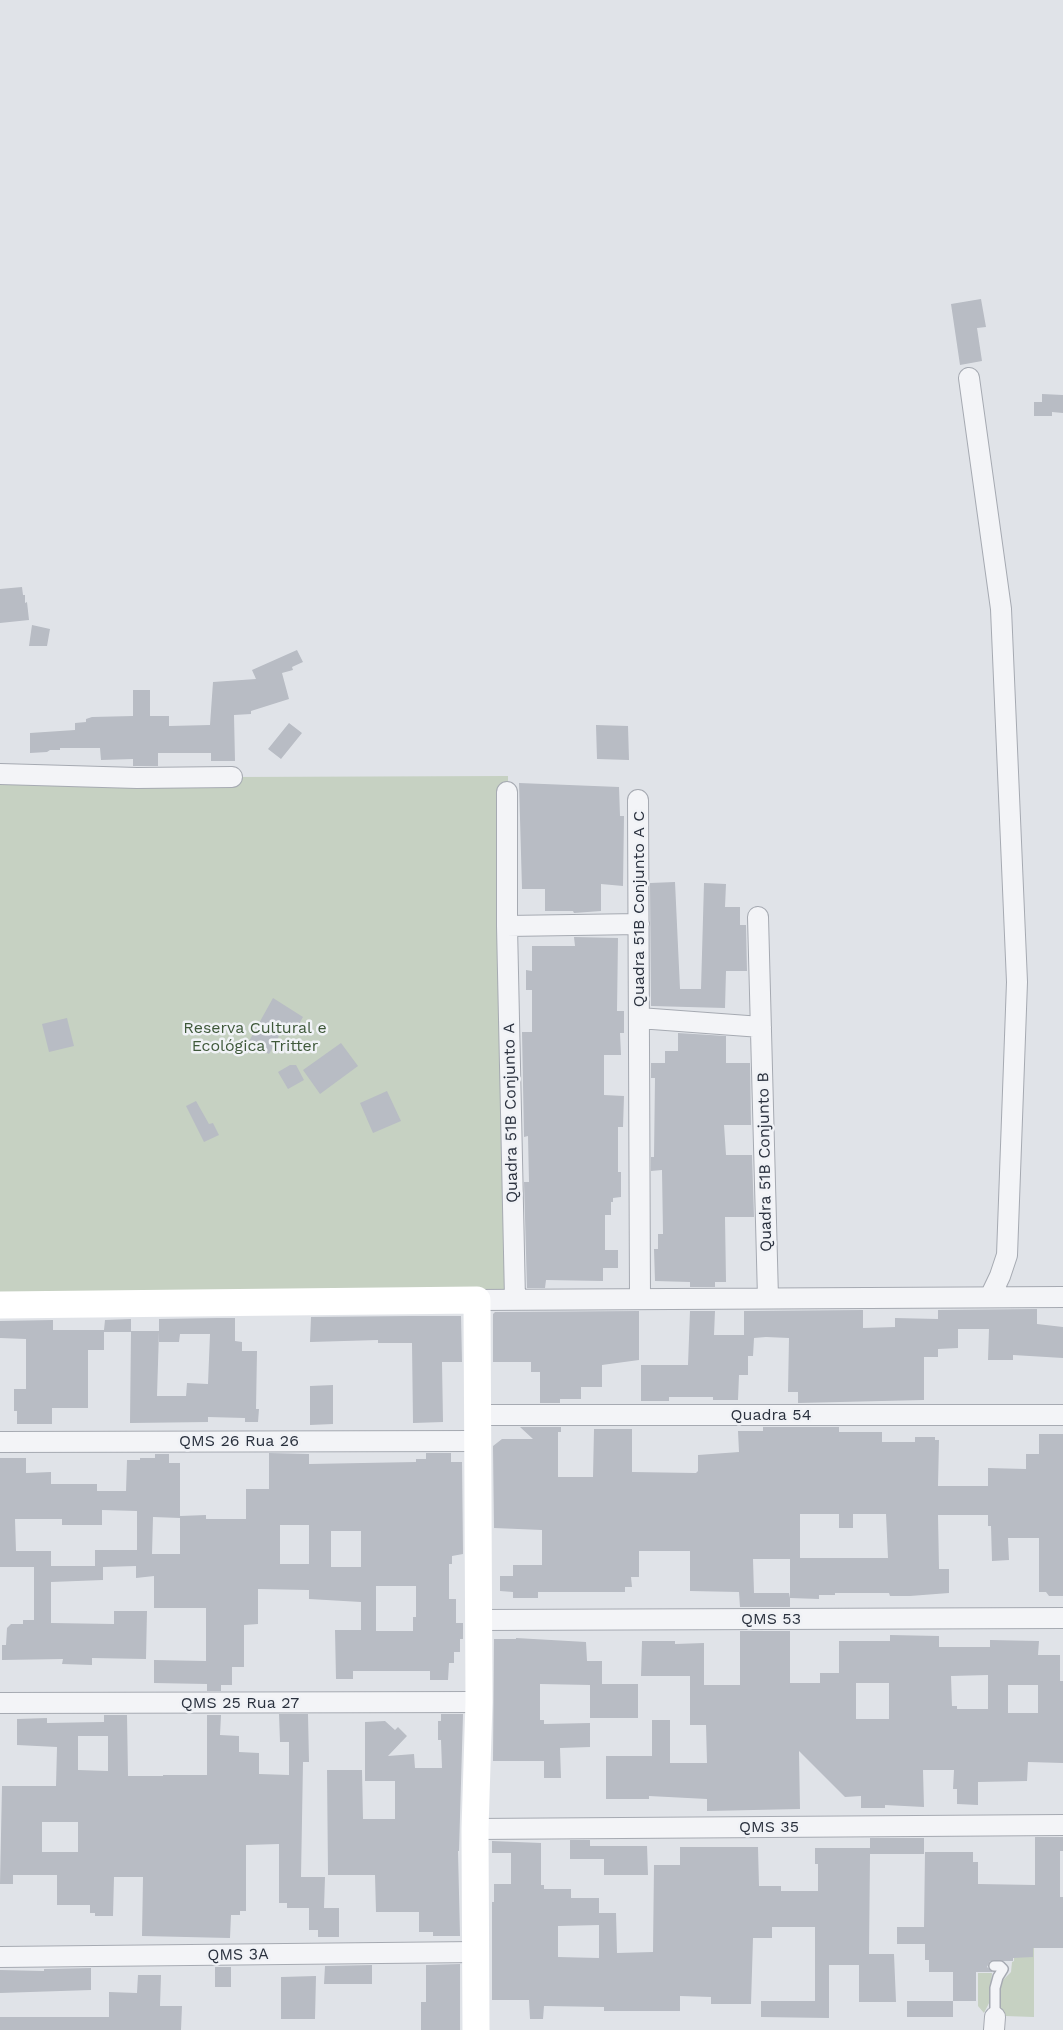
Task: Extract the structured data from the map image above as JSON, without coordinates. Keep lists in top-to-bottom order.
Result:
{
  "streets": {
    "street": [
      "Quadra 51B Conjunto A C",
      "Quadra 51B Conjunto A",
      "Quadra 51B Conjunto B",
      "Quadra 54",
      "QMS 26 Rua 26",
      "QMS 53",
      "QMS 25 Rua 27",
      "QMS 35",
      "QMS 3A"
    ]
  },
  "crossings": [
    ["Quadra 54", "QMS 26 Rua 26"]
  ],
  "parks": ["Reserva Cultural e Ecológica Tritter"]
}
